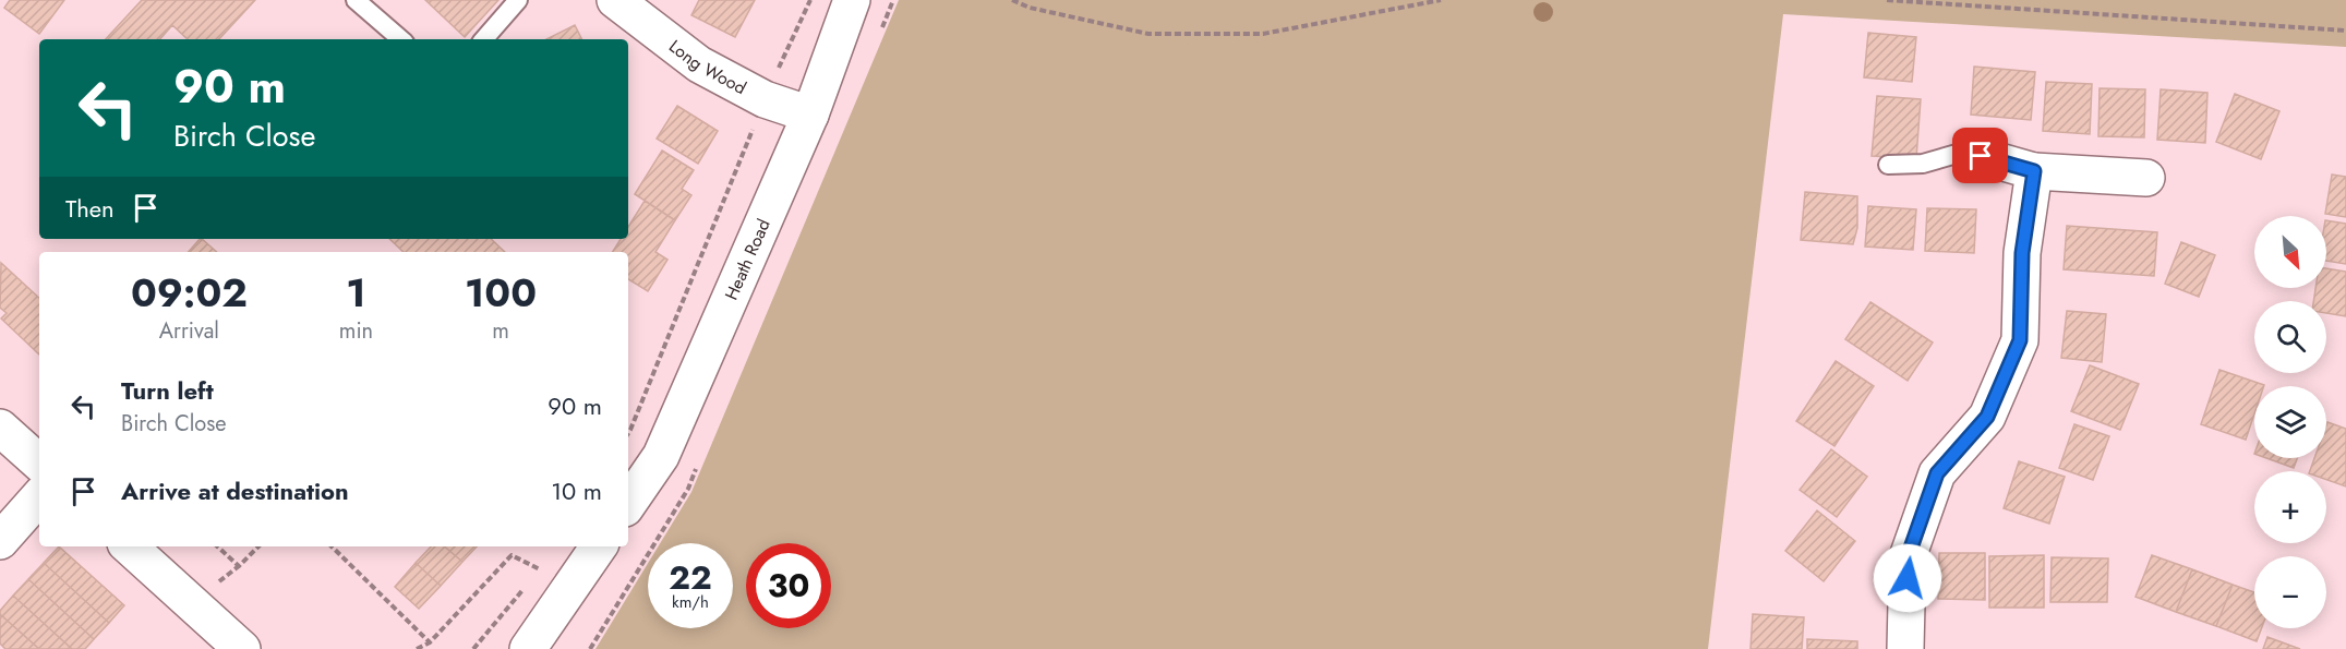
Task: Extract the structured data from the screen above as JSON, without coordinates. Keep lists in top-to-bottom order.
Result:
{
  "streets": {
    "street": ["Long Wood", "Heath Road"]
  },
  "crossings": [
    ["Long Wood", "Heath Road"]
  ],
  "north": "bottom right",
  "page": {
    "turn": ["90 m", "Birch Close"],
    "then": "Then",
    "map_buttons": ["+", "−"],
    "eta": [
      "09:02",
      "Arrival",
      "1",
      "min",
      "100",
      "m"
    ],
    "list": [
      {
        "name": "Turn left",
        "note": "Birch Close",
        "value": "90 m"
      },
      {
        "name": "Arrive at destination",
        "value": "10 m"
      }
    ],
    "speed": "22 km/h",
    "limit": "30"
  }
}
